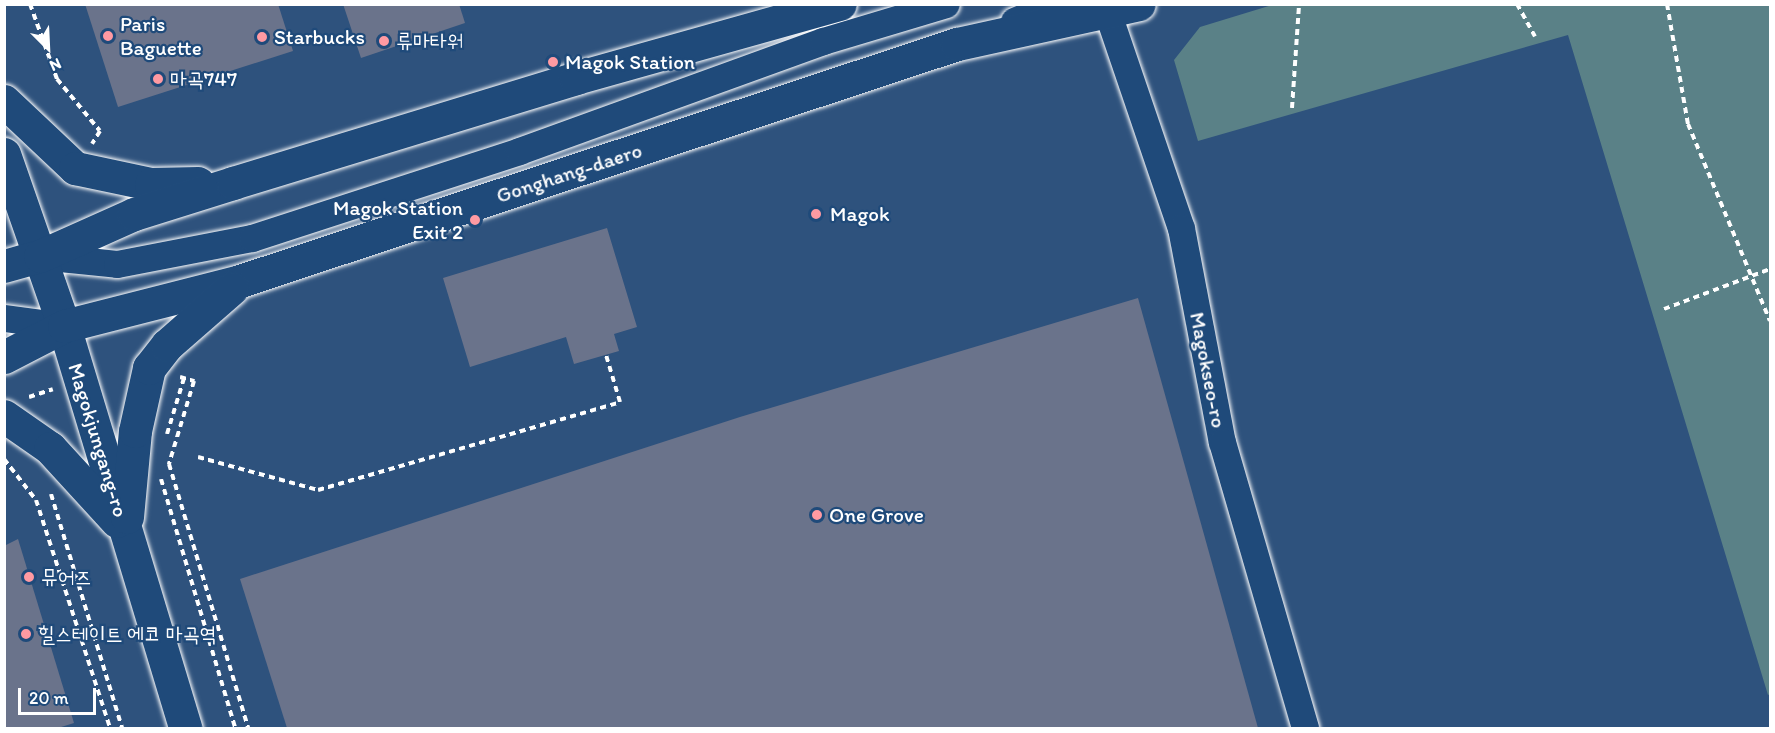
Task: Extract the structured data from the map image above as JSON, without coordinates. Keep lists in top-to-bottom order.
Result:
{
  "streets": {
    "main road": ["Gonghang-daero", "Magokjungang-ro"],
    "street": ["Magokseo-ro"]
  },
  "crossings": [
    ["Gonghang-daero", "Magokseo-ro"],
    ["Gonghang-daero", "Magokjungang-ro"]
  ],
  "places": [
    "Paris Baguette",
    "Starbucks",
    "류마타워",
    "Magok Station",
    "마곡747",
    "Magok",
    "Magok Station Exit 2",
    "One Grove",
    "뮤어즈",
    "힐스테이트 에코 마곡역"
  ],
  "scale_bar": "20 m",
  "north": "bottom right"
}
